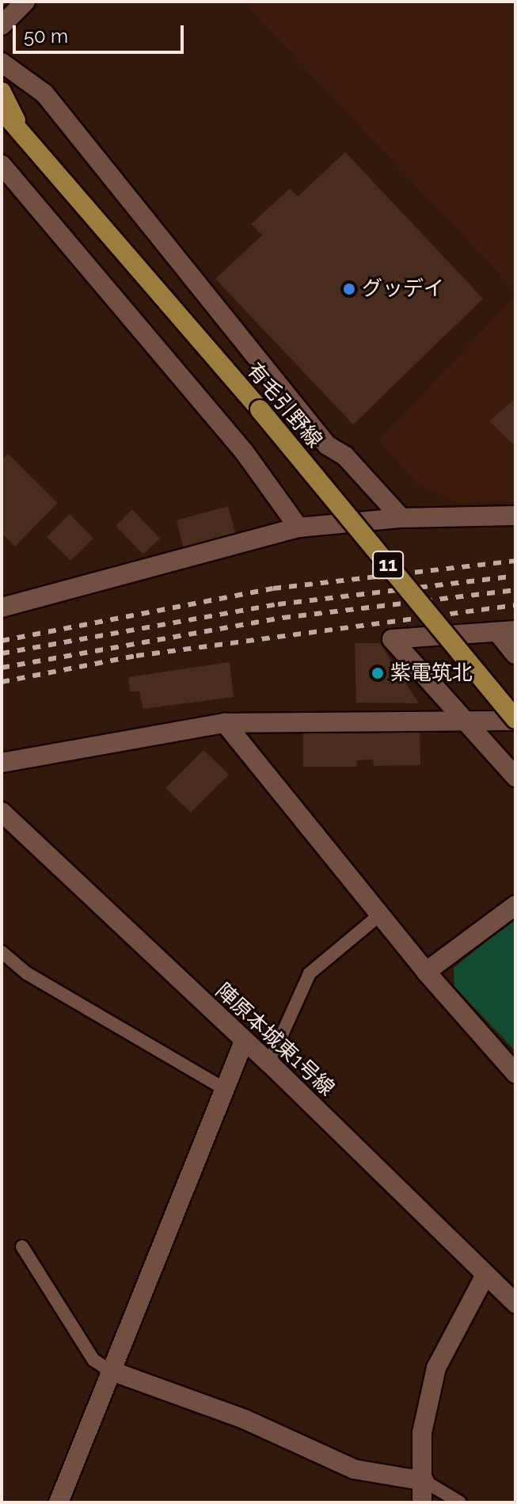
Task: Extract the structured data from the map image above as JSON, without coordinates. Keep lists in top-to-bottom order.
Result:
{
  "streets": {
    "main road": ["有毛引野線", "11"],
    "street": ["陣原本城東1号線"]
  },
  "places": ["グッデイ", "紫電筑北"],
  "scale_bar": "50 m"
}
